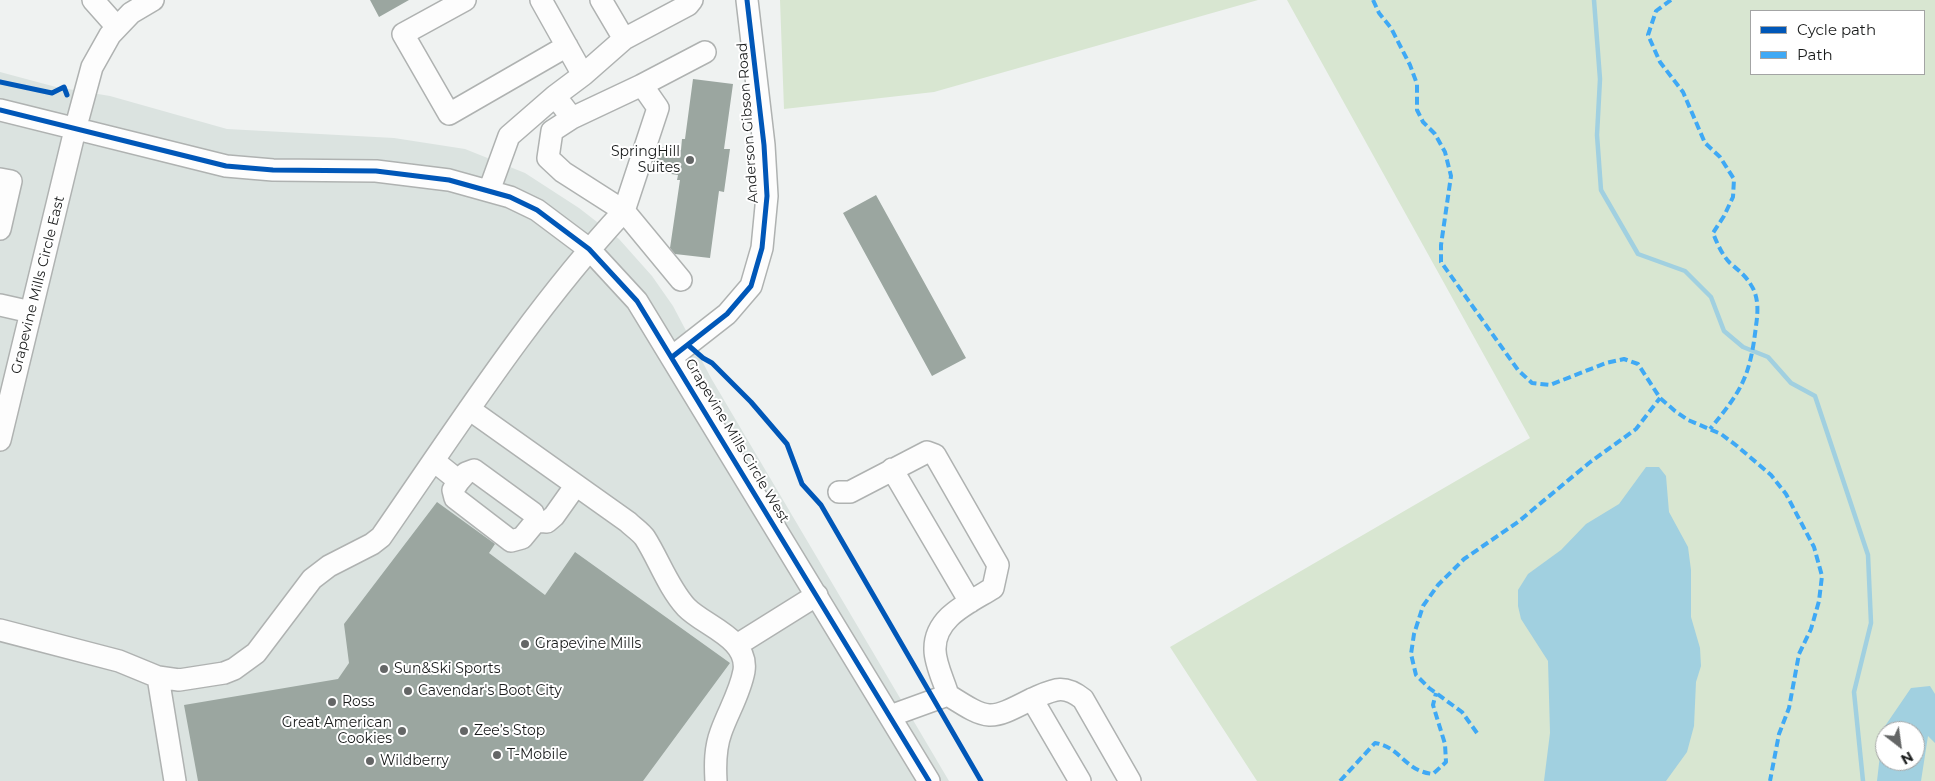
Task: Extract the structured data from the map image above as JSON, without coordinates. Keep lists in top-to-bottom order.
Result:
{
  "streets": {
    "street": ["Anderson Gibson Road", "Grapevine Mills Circle East", "Grapevine Mills Circle West"]
  },
  "crossings": [
    ["Anderson Gibson Road", "Grapevine Mills Circle West"],
    ["Grapevine Mills Circle East", "Grapevine Mills Circle West"]
  ],
  "places": [
    "SpringHill Suites",
    "Grapevine Mills",
    "Sun&Ski Sports",
    "Cavendar's Boot City",
    "Ross",
    "Great American Cookies",
    "Zee’s Stop",
    "T-Mobile",
    "Wildberry"
  ],
  "legend": ["Cycle path", "Path"],
  "north": "bottom right"
}
